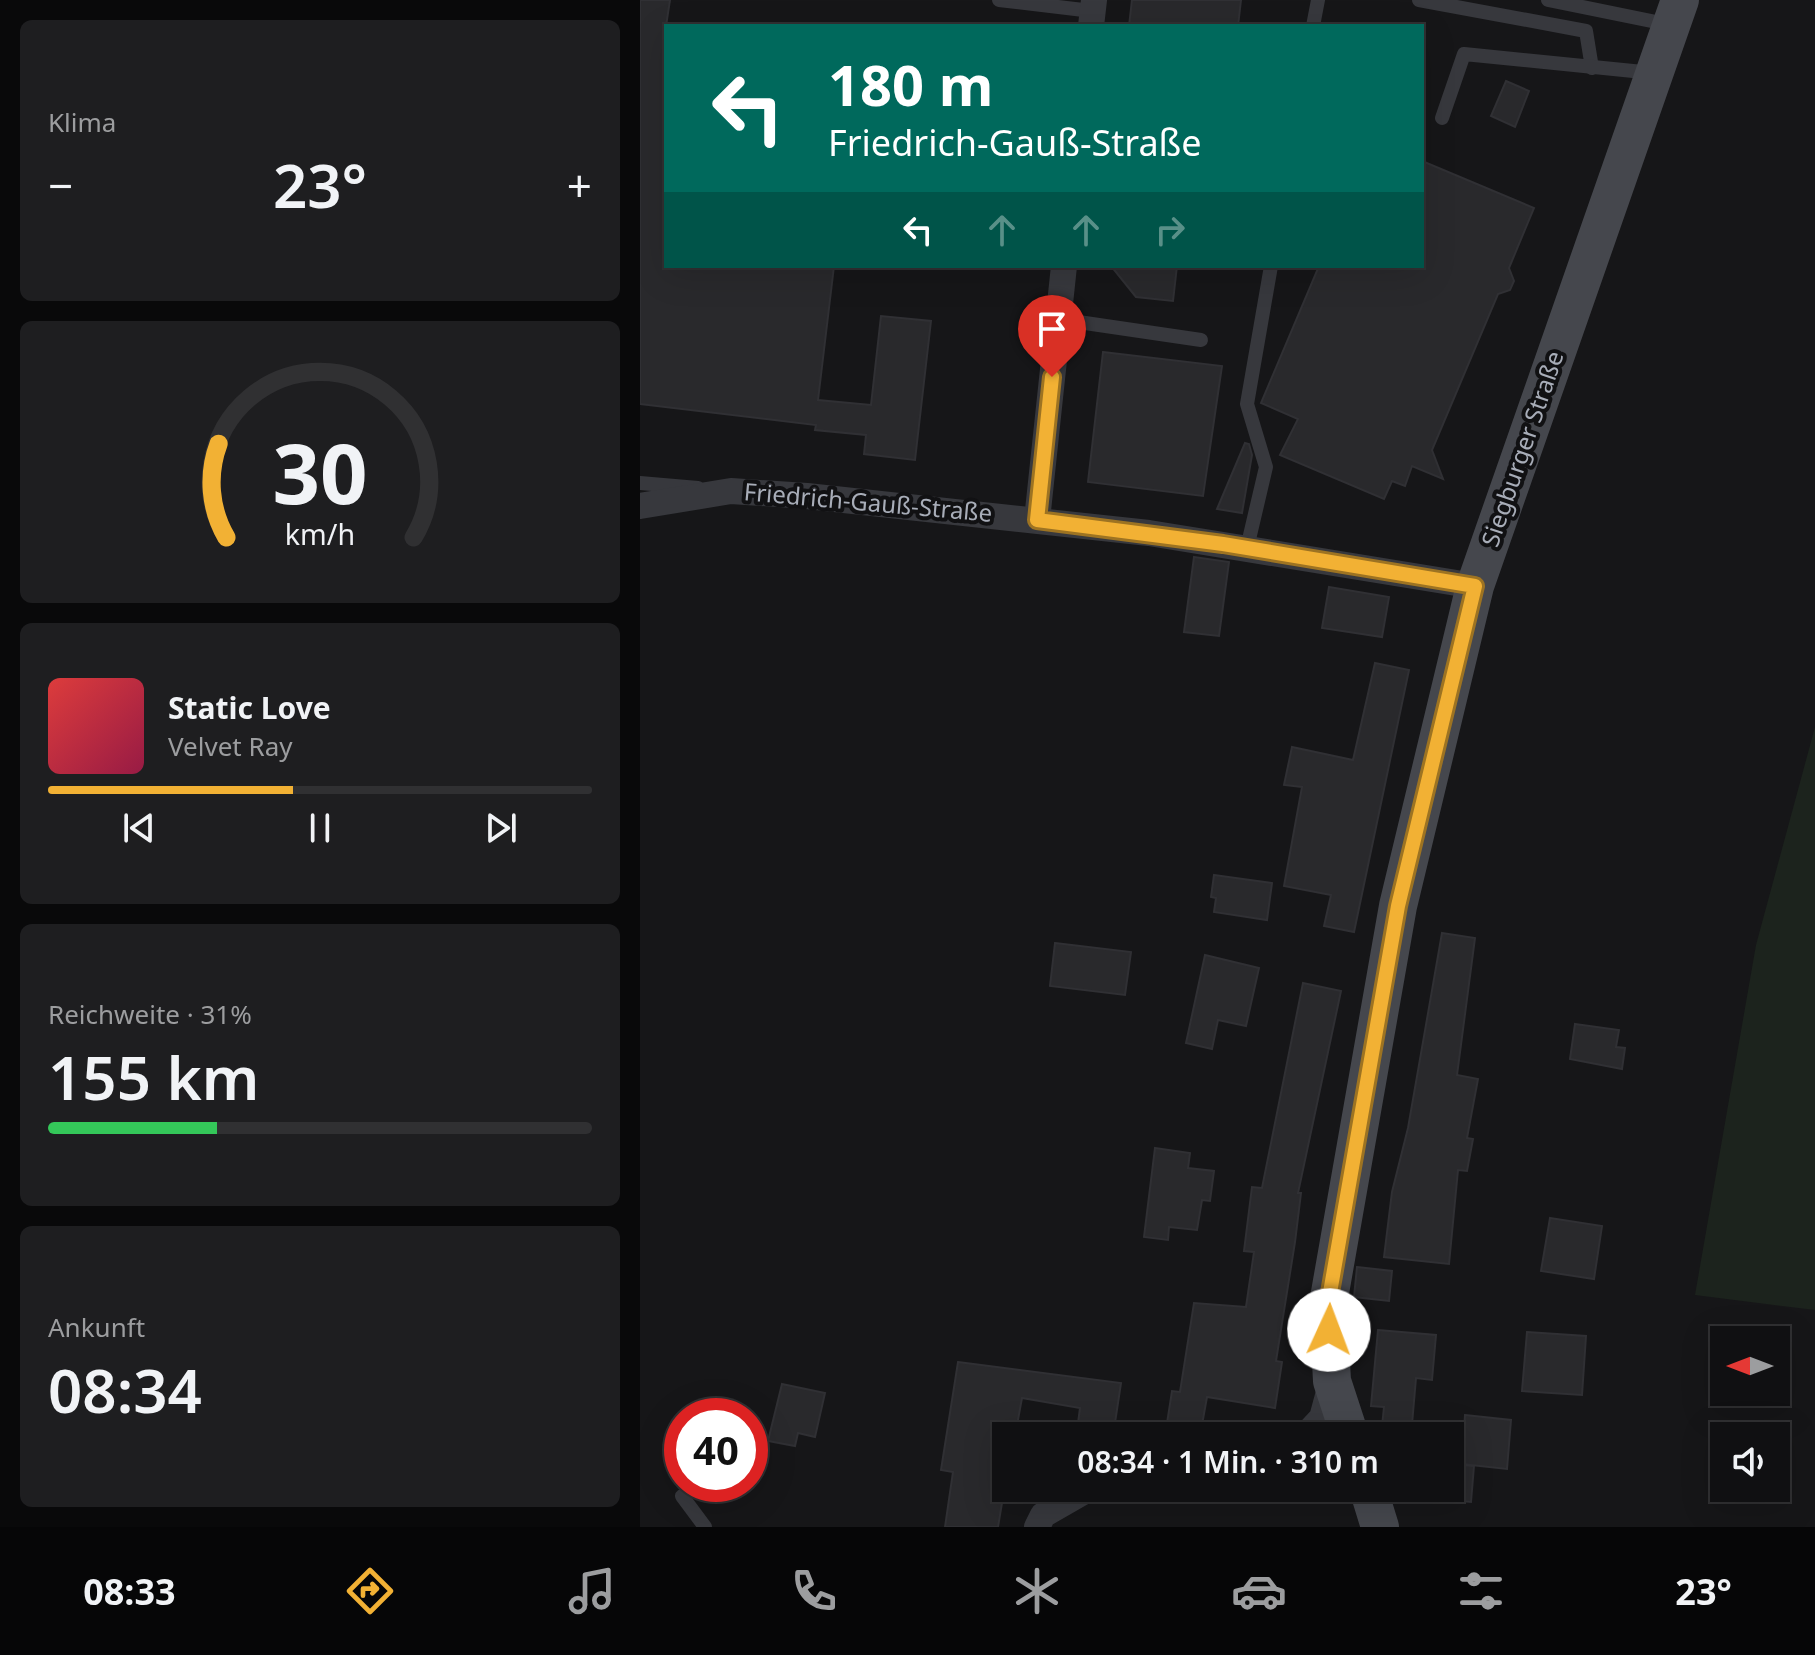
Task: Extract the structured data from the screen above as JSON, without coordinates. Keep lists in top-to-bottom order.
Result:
{
  "streets": {
    "street": ["Siegburger Straße", "Friedrich-Gauß-Straße"]
  },
  "crossings": [
    ["Siegburger Straße", "Friedrich-Gauß-Straße"]
  ],
  "north": "left",
  "page": {
    "tile": [
      "Klima",
      ["Reichweite · 31%", "155 km"],
      ["Ankunft", "08:34"]
    ],
    "turn": ["180 m", "Friedrich-Gauß-Straße"],
    "heat": ["−", "23°", "+"],
    "song": ["Static Love", "Velvet Ray"],
    "limit": "40",
    "trip": "08:34 · 1 Min. · 310 m",
    "tabs": ["08:33", "23°"],
    "gauge": ["30", "km/h"]
  }
}
